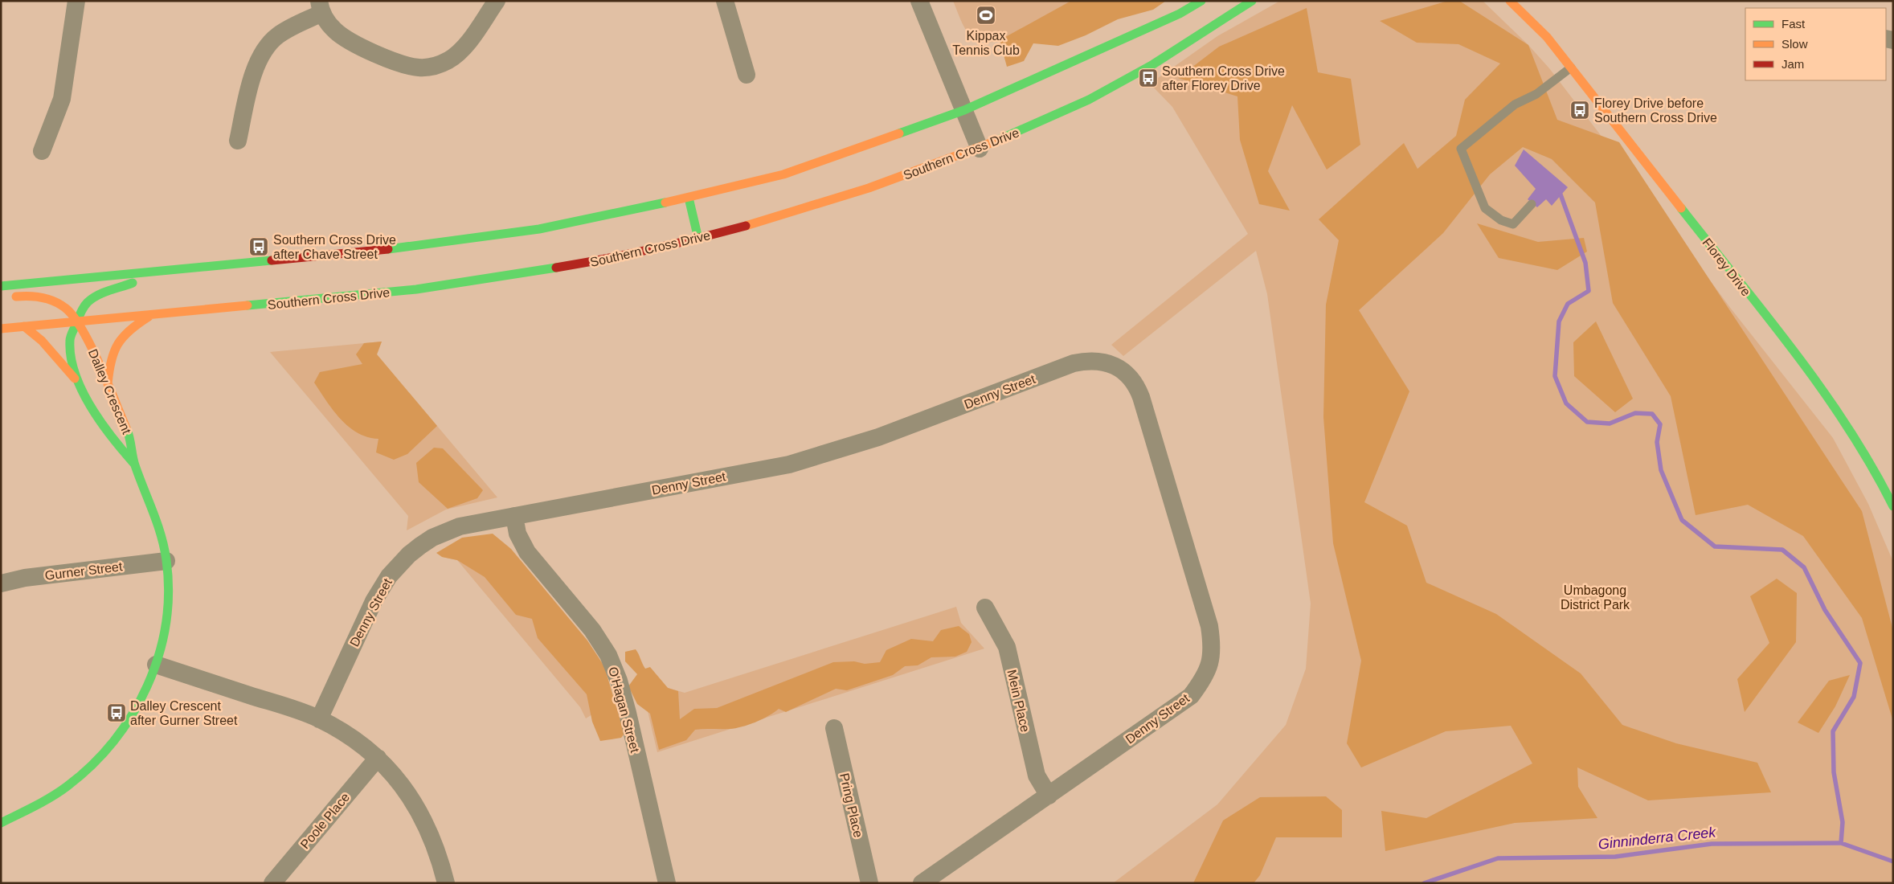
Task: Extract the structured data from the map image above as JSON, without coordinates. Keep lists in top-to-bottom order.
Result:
{
  "streets": {
    "main road": ["Southern Cross Drive", "Florey Drive", "Dalley Crescent"],
    "street": [
      "Denny Street",
      "Gurner Street",
      "Mein Place",
      "O'Hagan Street",
      "Pring Place",
      "Poole Place"
    ]
  },
  "crossings": [
    ["Southern Cross Drive", "Dalley Crescent"],
    ["Dalley Crescent", "Gurner Street"],
    ["Denny Street", "Mein Place"],
    ["Denny Street", "O'Hagan Street"]
  ],
  "water": ["Ginninderra Creek"],
  "parks": ["Umbagong District Park"],
  "places": {
    "sports": ["Kippax Tennis Club"],
    "bus stop": [
      "Southern Cross Drive after Florey Drive",
      "Florey Drive before Southern Cross Drive",
      "Southern Cross Drive after Chave Street",
      "Dalley Crescent after Gurner Street"
    ]
  },
  "legend": ["Fast", "Slow", "Jam"]
}
